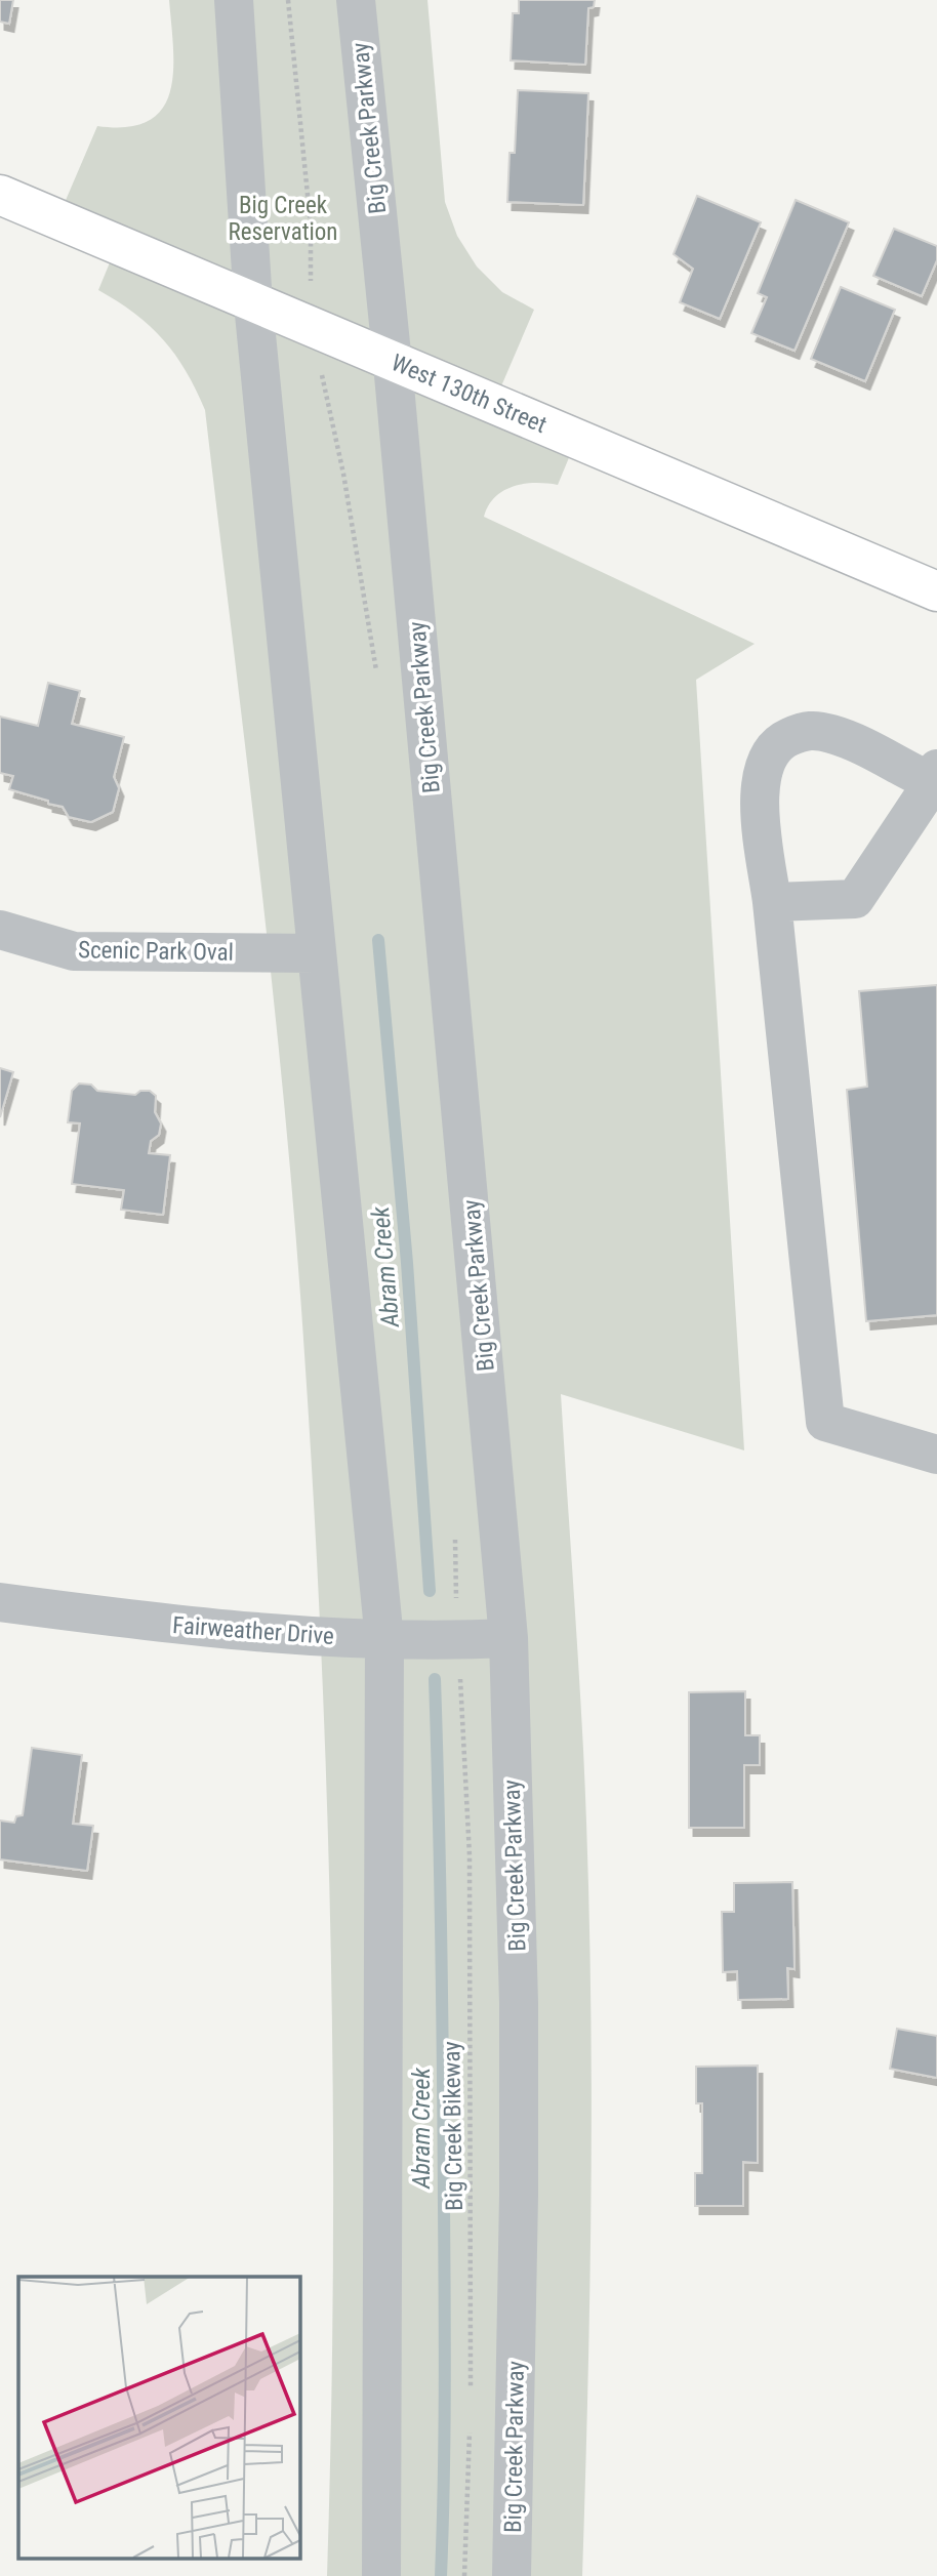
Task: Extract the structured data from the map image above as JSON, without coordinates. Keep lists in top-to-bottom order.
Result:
{
  "streets": {
    "main road": ["West 130th Street"],
    "street": ["Big Creek Parkway", "Scenic Park Oval", "Fairweather Drive"],
    "path": ["Big Creek Bikeway"]
  },
  "crossings": [
    ["Big Creek Parkway", "West 130th Street"],
    ["Big Creek Parkway", "Fairweather Drive"]
  ],
  "water": ["Abram Creek"],
  "parks": ["Big Creek Reservation"]
}
